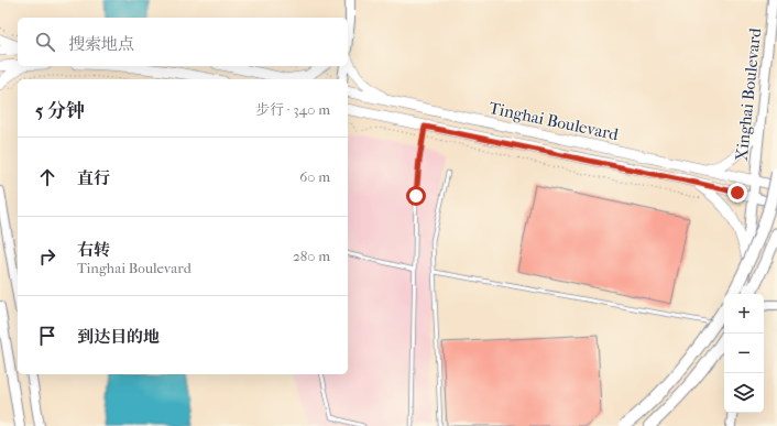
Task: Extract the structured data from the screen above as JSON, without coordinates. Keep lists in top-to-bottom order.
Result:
{
  "streets": {
    "main road": ["Tinghai Boulevard"],
    "street": ["Xinghai Boulevard"]
  },
  "crossings": [
    ["Xinghai Boulevard", "Tinghai Boulevard"]
  ],
  "page": {
    "search": "搜索地点",
    "heading": ["5 分钟", "步行 · 340 m"],
    "list": [
      ["直行", "60 m"],
      ["右转", "Tinghai Boulevard", "280 m"],
      "到达目的地"
    ],
    "map_buttons": ["+", "−"]
  }
}
